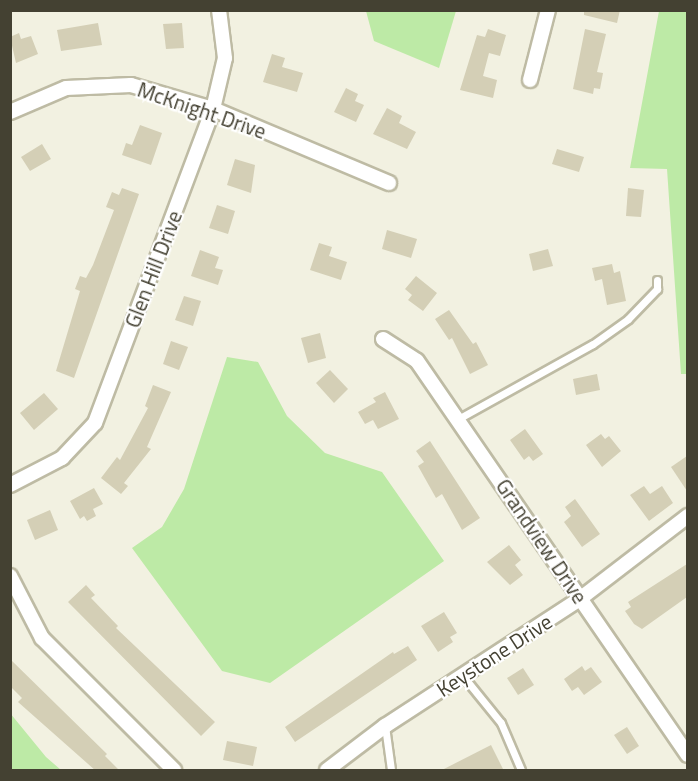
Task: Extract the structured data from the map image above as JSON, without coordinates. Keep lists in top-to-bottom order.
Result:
{
  "streets": {
    "street": [
      "McKnight Drive",
      "Glen Hill Drive",
      "Grandview Drive",
      "Keystone Drive"
    ]
  },
  "crossings": [
    ["McKnight Drive", "Glen Hill Drive"],
    ["Grandview Drive", "Keystone Drive"]
  ]
}
